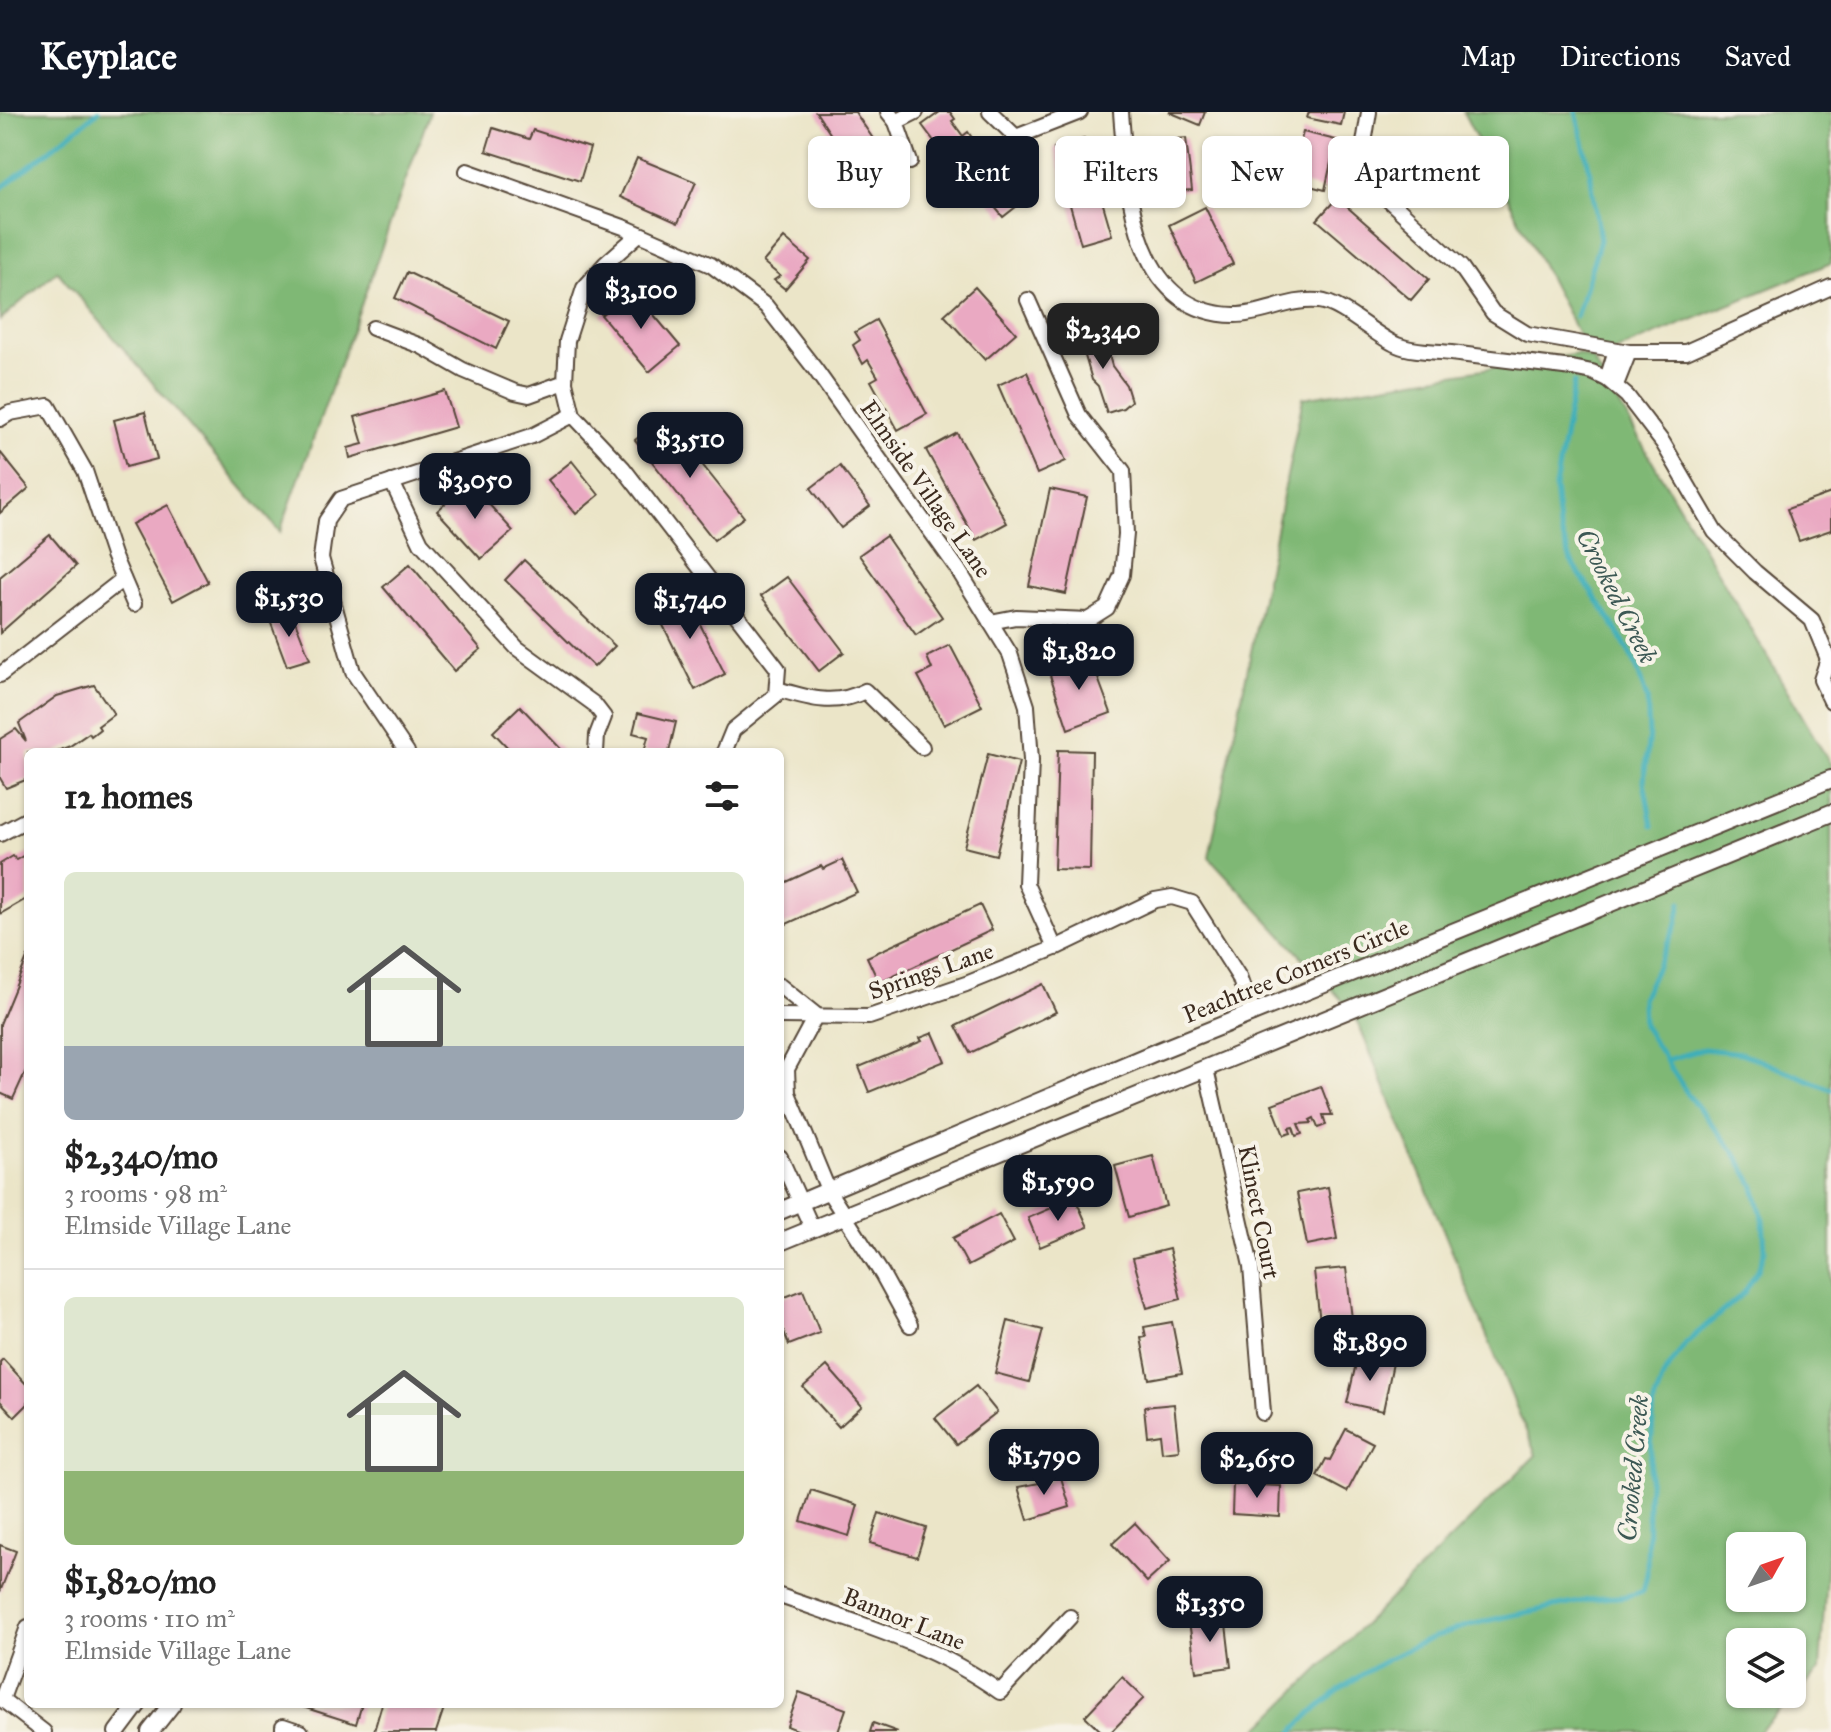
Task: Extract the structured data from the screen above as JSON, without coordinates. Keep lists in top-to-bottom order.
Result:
{
  "streets": {
    "street": [
      "Elmside Village Lane",
      "Springs Lane",
      "Peachtree Corners Circle",
      "Klinect Court",
      "Bannor Lane"
    ]
  },
  "crossings": [
    ["Elmside Village Lane", "Springs Lane"]
  ],
  "water": ["Crooked Creek"],
  "north": "top right",
  "page": {
    "header": "Keyplace",
    "nav": ["Map", "Directions", "Saved"],
    "chip": [
      "Buy",
      "Rent",
      "Filters",
      "New",
      "Apartment"
    ],
    "price": [
      "$3,100",
      "$2,340",
      "$3,510",
      "$3,050",
      "$1,530",
      "$1,740",
      "$1,820",
      "$1,590",
      "$1,890",
      "$1,790",
      "$2,650",
      "$1,350"
    ],
    "heading": "12 homes",
    "list": [
      {
        "name": "$2,340/mo",
        "note": "3 rooms · 98 m² · Elmside Village Lane"
      },
      {
        "name": "$1,820/mo",
        "note": "3 rooms · 110 m² · Elmside Village Lane"
      }
    ]
  }
}
